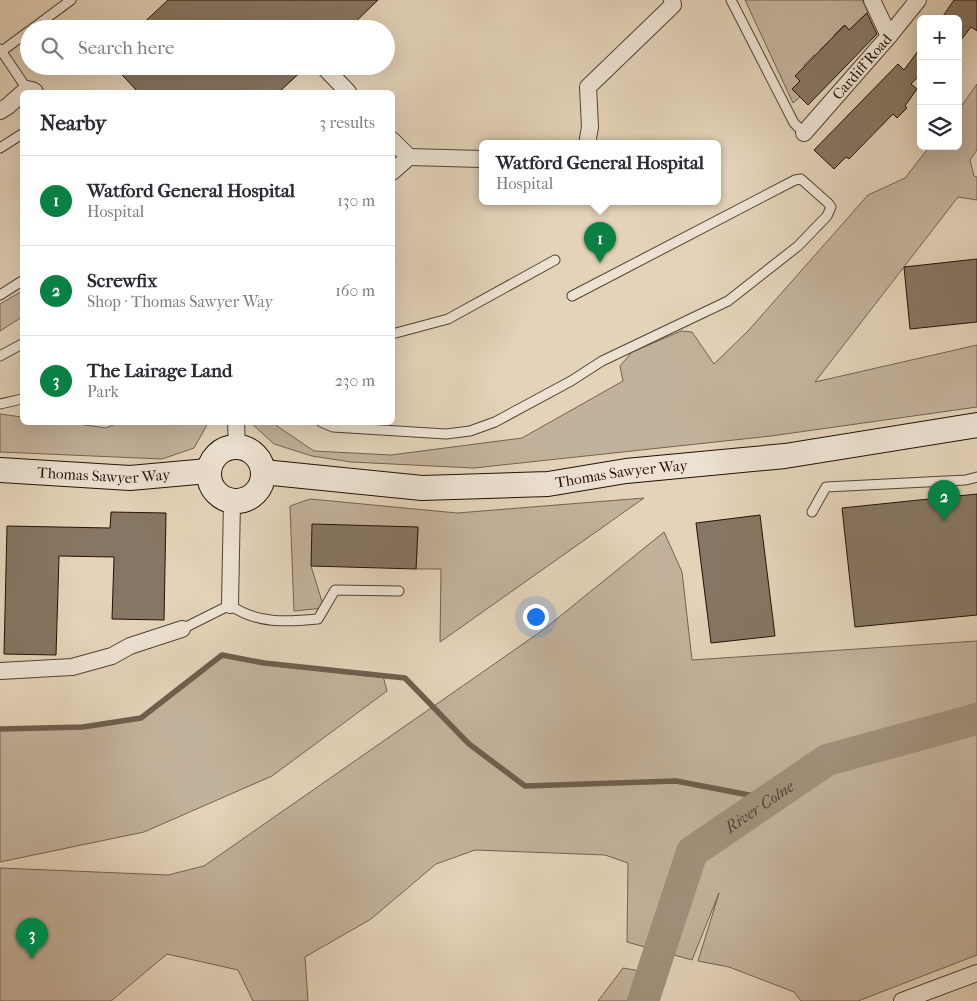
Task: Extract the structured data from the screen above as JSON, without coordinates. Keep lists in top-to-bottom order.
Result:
{
  "streets": {
    "street": ["Cardiff Road", "Thomas Sawyer Way"]
  },
  "water": ["River Colne"],
  "page": {
    "map_buttons": ["+", "−"],
    "search": "Search here",
    "heading": ["Nearby", "3 results"],
    "popup": ["Watford General Hospital", "Hospital"],
    "list": [
      {
        "mark": "1",
        "name": "Watford General Hospital",
        "note": "Hospital",
        "value": "130 m"
      },
      {
        "mark": "2",
        "name": "Screwfix",
        "note": "Shop · Thomas Sawyer Way",
        "value": "160 m"
      },
      {
        "mark": "3",
        "name": "The Lairage Land",
        "note": "Park",
        "value": "230 m"
      }
    ],
    "pins": ["1", "2", "3"]
  }
}
